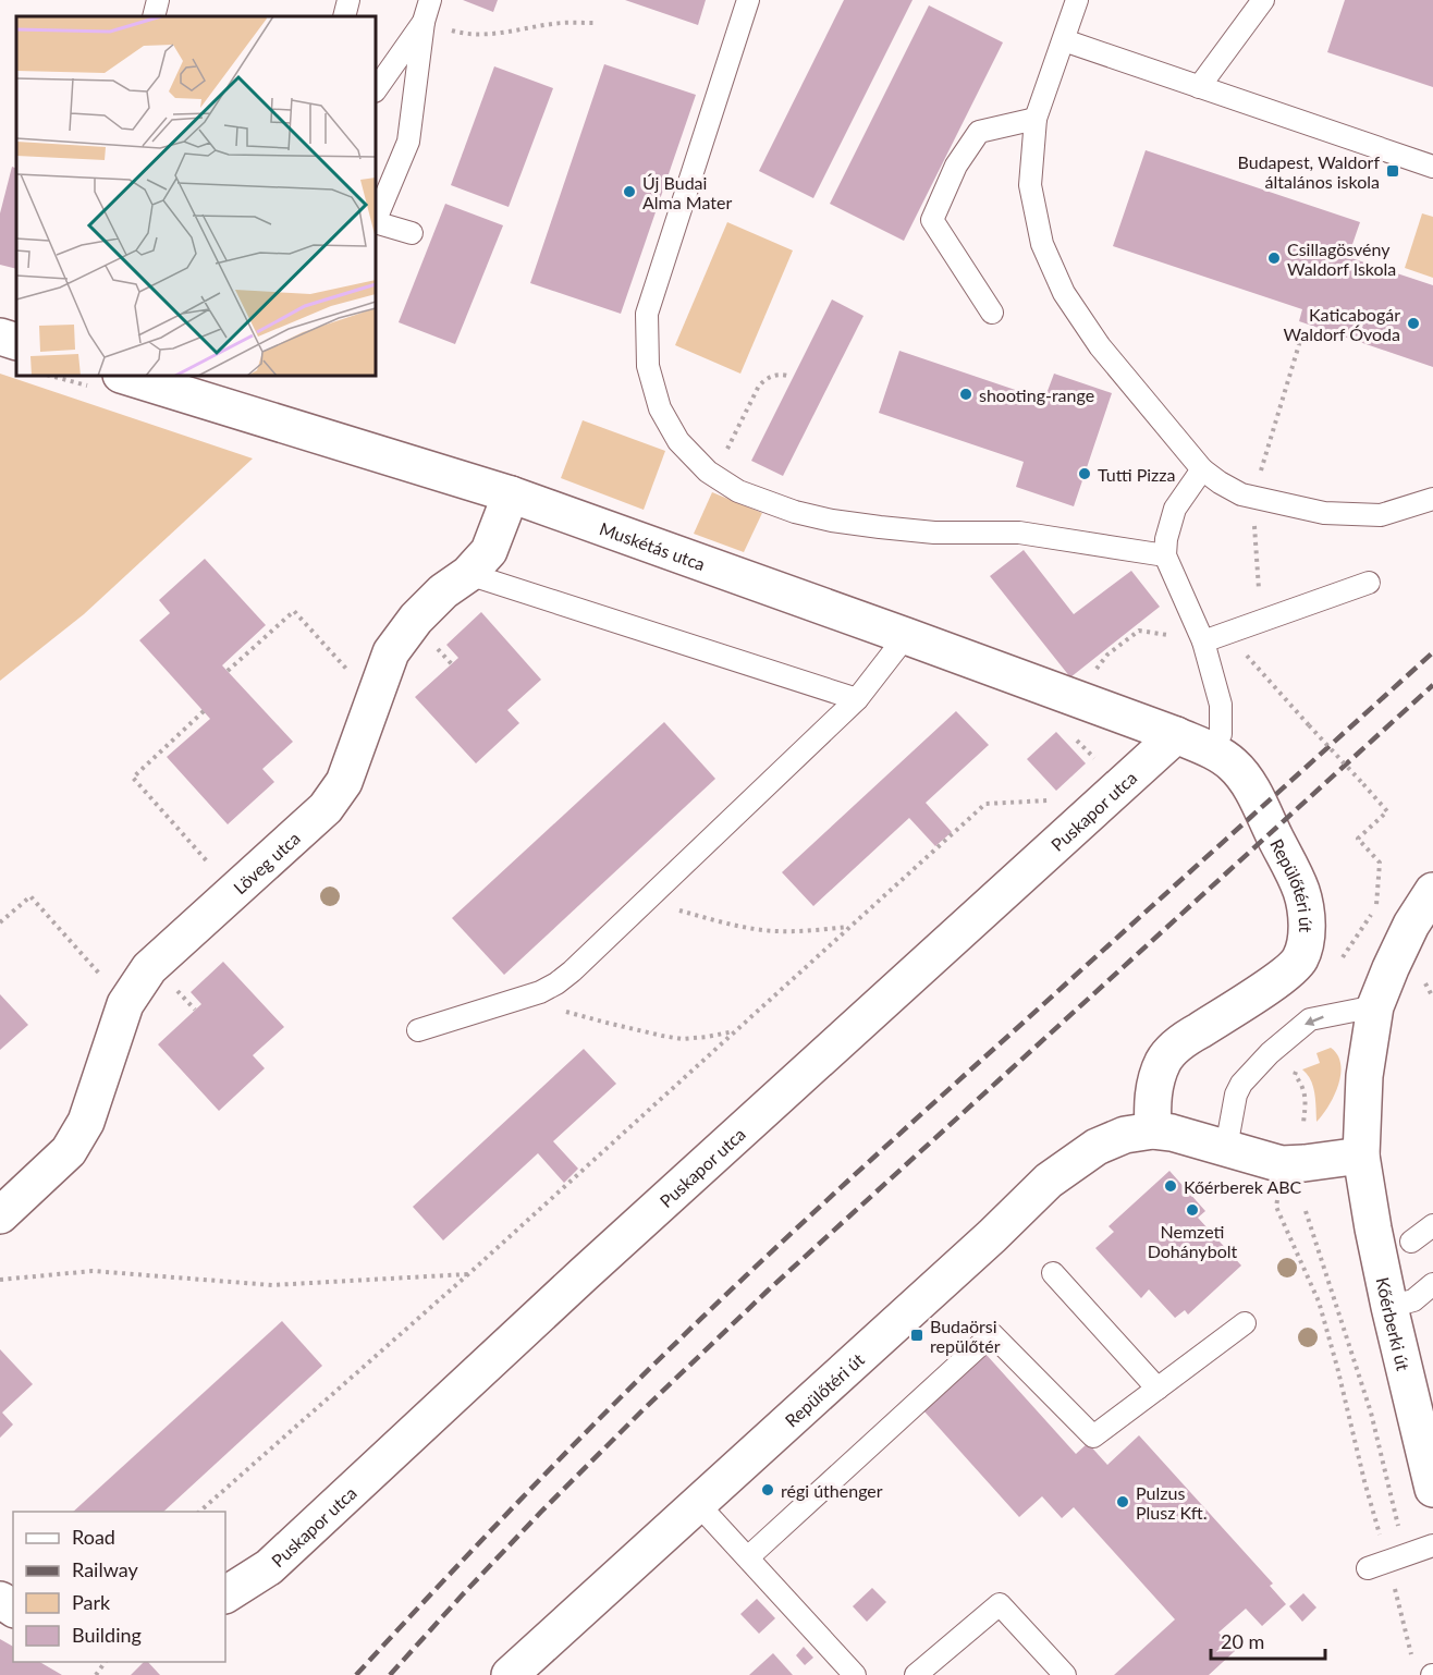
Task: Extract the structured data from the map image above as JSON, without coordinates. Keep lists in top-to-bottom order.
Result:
{
  "streets": {
    "street": [
      "Muskétás utca",
      "Puskapor utca",
      "Löveg utca",
      "Repülőtéri út",
      "Kőérberki út"
    ]
  },
  "crossings": [
    ["Muskétás utca", "Puskapor utca"],
    ["Muskétás utca", "Löveg utca"],
    ["Muskétás utca", "Repülőtéri út"],
    ["Puskapor utca", "Repülőtéri út"],
    ["Repülőtéri út", "Kőérberki út"]
  ],
  "places": {
    "transit": ["Budapest, Waldorf általános iskola", "Budaörsi repülőtér"],
    "other": [
      "Új Budai Alma Mater",
      "Csillagösvény Waldorf Iskola",
      "Katicabogár Waldorf Óvoda",
      "shooting-range",
      "Tutti Pizza",
      "Kőérberek ABC",
      "Nemzeti Dohánybolt",
      "régi úthenger",
      "Pulzus Plusz Kft."
    ]
  },
  "legend": [
    "Road",
    "Railway",
    "Park",
    "Building"
  ],
  "scale_bar": "20 m"
}
